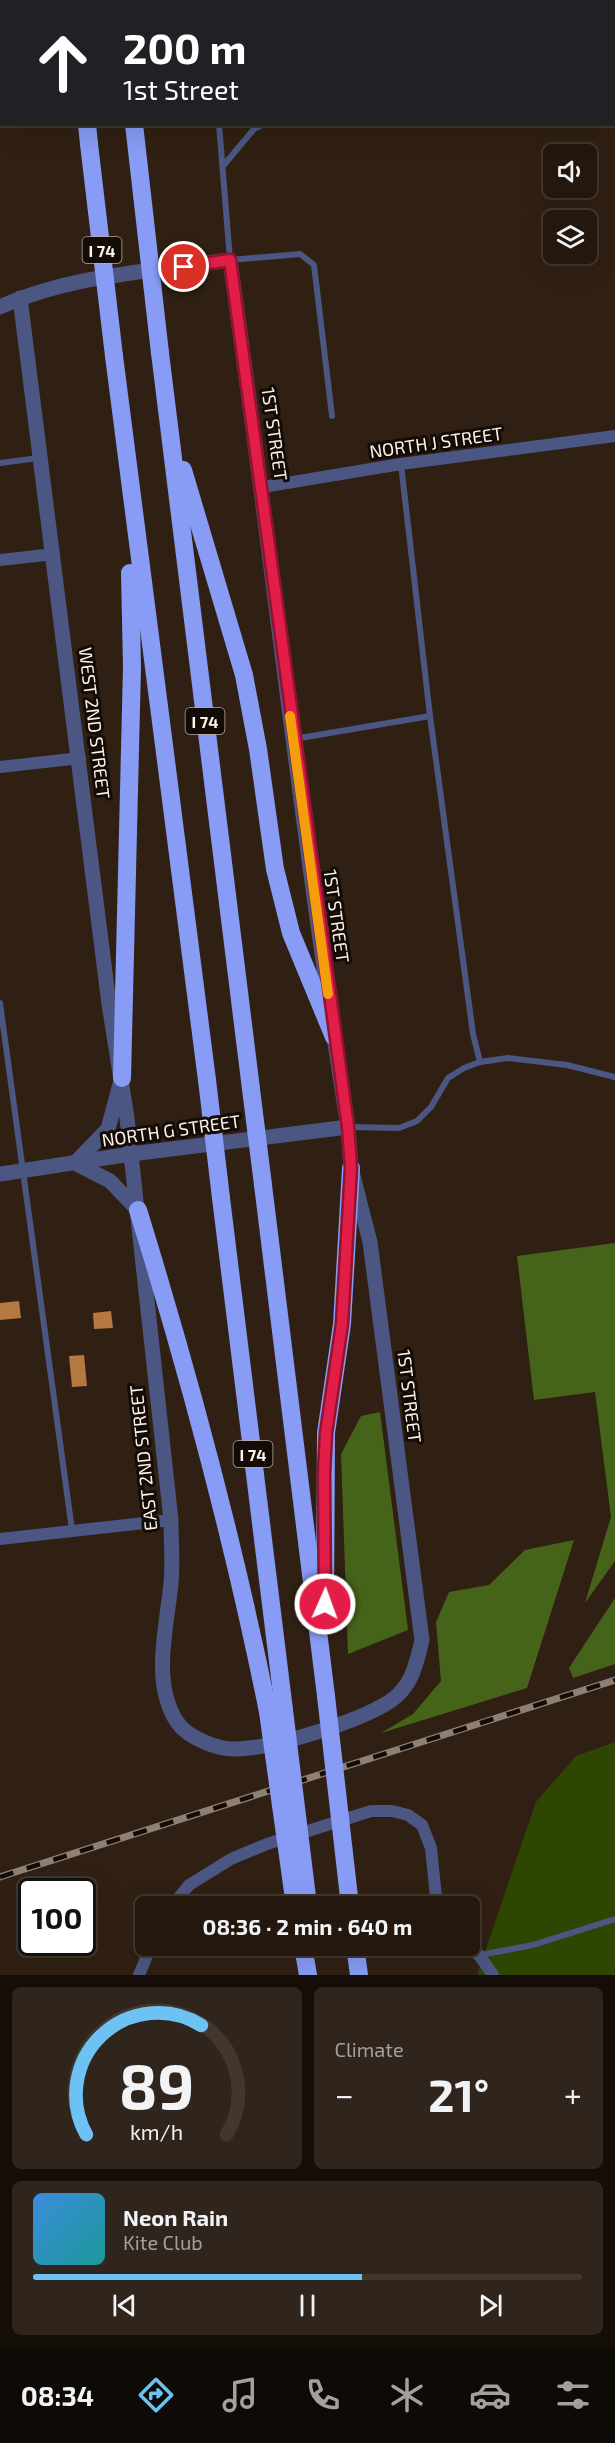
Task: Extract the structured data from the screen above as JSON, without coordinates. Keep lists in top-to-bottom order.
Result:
{
  "streets": {
    "highway": ["I 74"],
    "street": [
      "1ST STREET",
      "NORTH J STREET",
      "WEST 2ND STREET",
      "NORTH G STREET",
      "EAST 2ND STREET"
    ]
  },
  "crossings": [
    ["1ST STREET", "NORTH J STREET"],
    ["1ST STREET", "NORTH G STREET"],
    ["1ST STREET", "EAST 2ND STREET"],
    ["WEST 2ND STREET", "NORTH G STREET"],
    ["WEST 2ND STREET", "EAST 2ND STREET"],
    ["NORTH G STREET", "EAST 2ND STREET"]
  ],
  "page": {
    "turn": ["200 m", "1st Street"],
    "limit": "100",
    "trip": "08:36 · 2 min · 640 m",
    "tile": "Climate",
    "heat": ["−", "21°", "+"],
    "song": ["Neon Rain", "Kite Club"],
    "tabs": "08:34",
    "gauge": ["89", "km/h"]
  }
}
